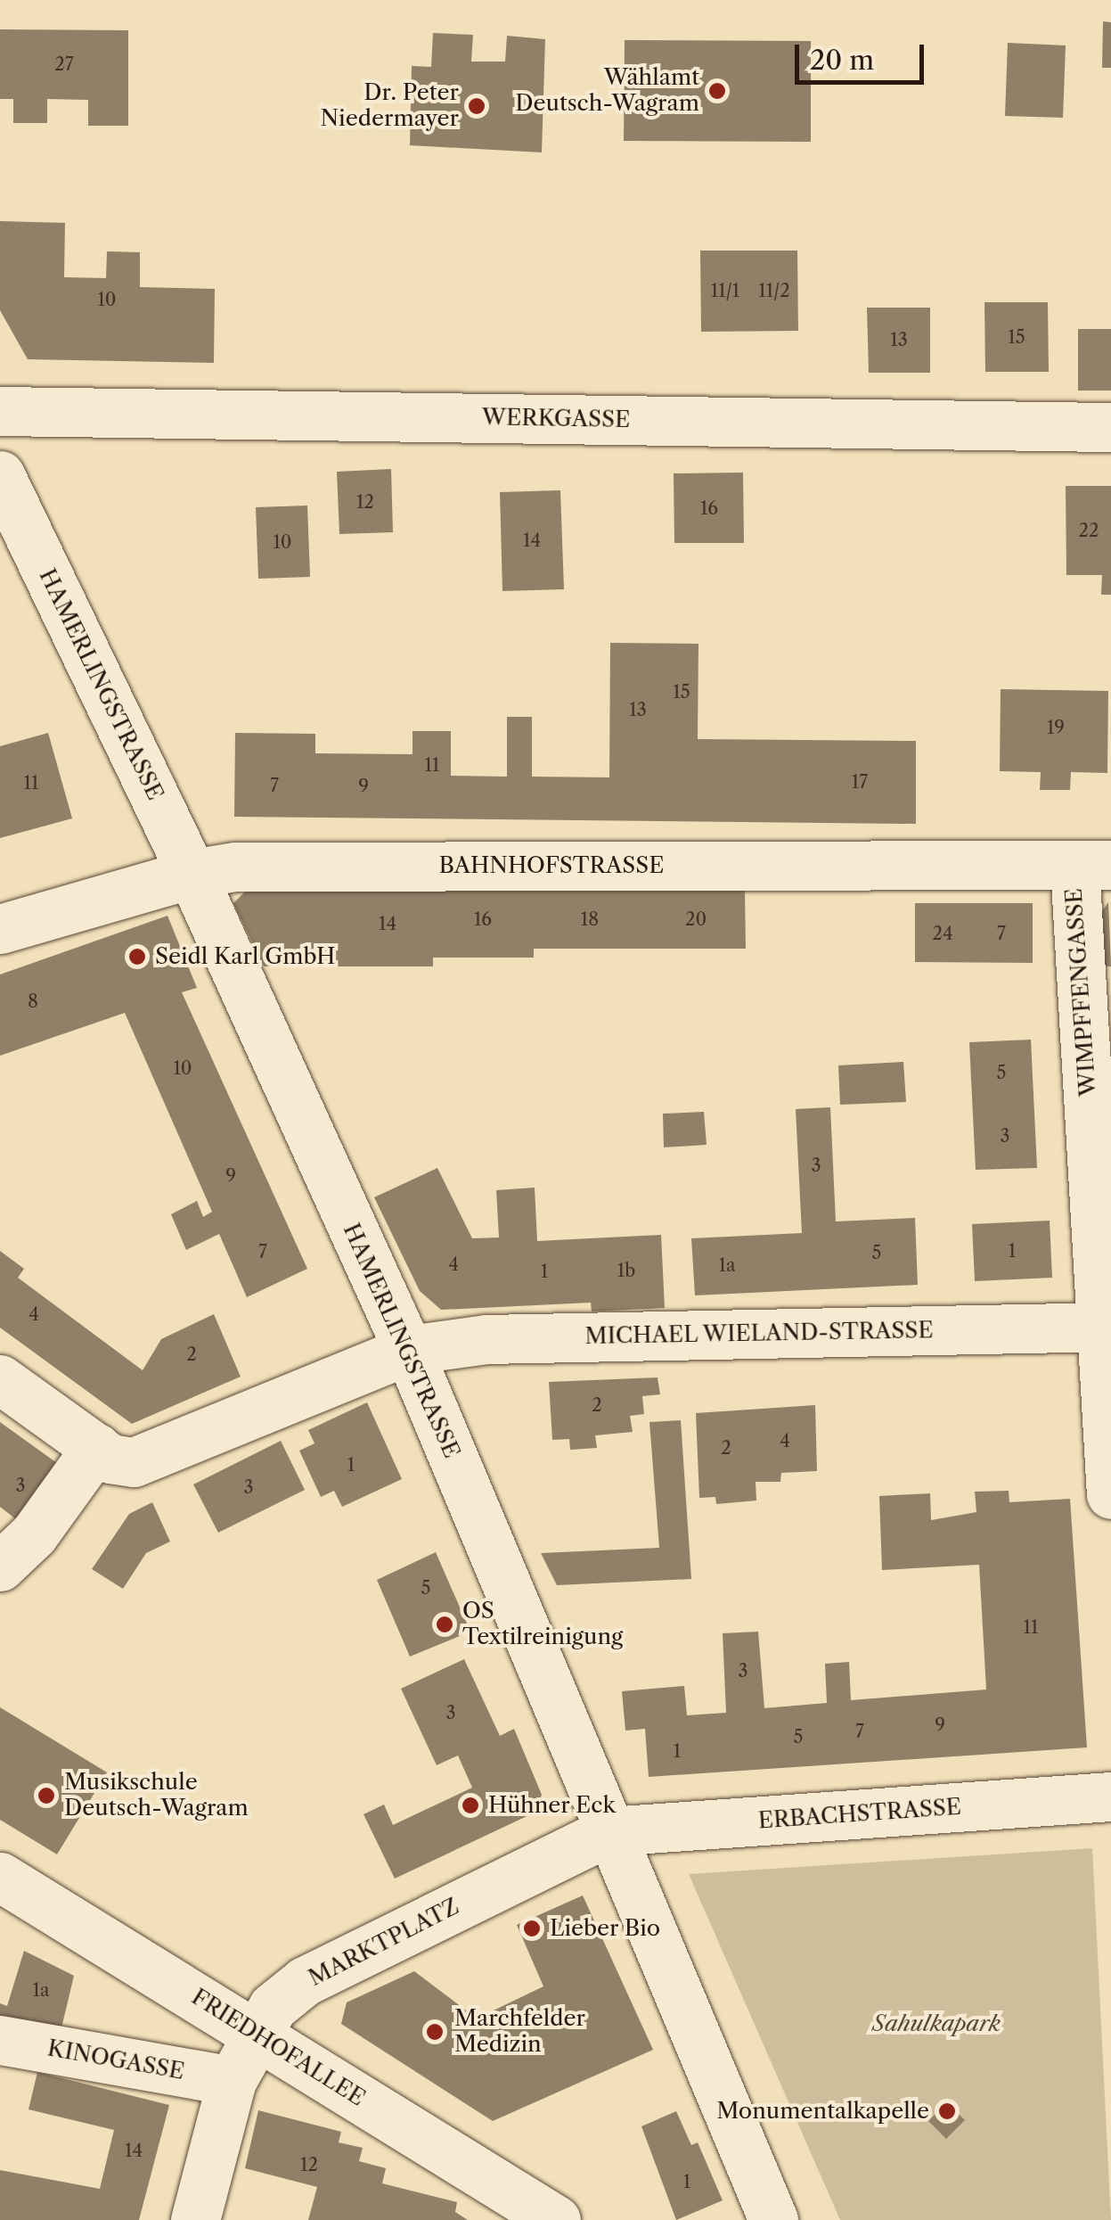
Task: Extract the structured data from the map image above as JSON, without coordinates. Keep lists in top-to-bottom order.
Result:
{
  "streets": {
    "street": [
      "WERKGASSE",
      "HAMERLINGSTRASSE",
      "BAHNHOFSTRASSE",
      "WIMPFFENGASSE",
      "MICHAEL WIELAND-STRASSE",
      "ERBACHSTRASSE",
      "MARKTPLATZ",
      "FRIEDHOFALLEE",
      "KINOGASSE"
    ]
  },
  "crossings": [
    ["HAMERLINGSTRASSE", "BAHNHOFSTRASSE"],
    ["HAMERLINGSTRASSE", "MICHAEL WIELAND-STRASSE"],
    ["HAMERLINGSTRASSE", "ERBACHSTRASSE"],
    ["HAMERLINGSTRASSE", "MARKTPLATZ"],
    ["BAHNHOFSTRASSE", "WIMPFFENGASSE"],
    ["WIMPFFENGASSE", "MICHAEL WIELAND-STRASSE"],
    ["ERBACHSTRASSE", "MARKTPLATZ"],
    ["MARKTPLATZ", "FRIEDHOFALLEE"],
    ["MARKTPLATZ", "KINOGASSE"]
  ],
  "parks": ["Sahulkapark"],
  "places": [
    "Wählamt Deutsch-Wagram",
    "Dr. Peter Niedermayer",
    "Seidl Karl GmbH",
    "OS Textilreinigung",
    "Musikschule Deutsch-Wagram",
    "Hühner Eck",
    "Lieber Bio",
    "Marchfelder Medizin",
    "Monumentalkapelle"
  ],
  "house_numbers": [
    "27",
    "11/1",
    "11/2",
    "10",
    "15",
    "13",
    "12",
    "16",
    "22",
    "14",
    "10",
    "15",
    "13",
    "19",
    "11",
    "17",
    "11",
    "7",
    "9",
    "16",
    "18",
    "20",
    "14",
    "24",
    "7",
    "8",
    "10",
    "5",
    "3",
    "3",
    "9",
    "1",
    "7",
    "5",
    "4",
    "1a",
    "1b",
    "1",
    "4",
    "2",
    "2",
    "4",
    "2",
    "1",
    "3",
    "3",
    "5",
    "11",
    "3",
    "3",
    "9",
    "7",
    "5",
    "1",
    "1a",
    "14",
    "12",
    "1"
  ],
  "scale_bar": "20 m"
}
